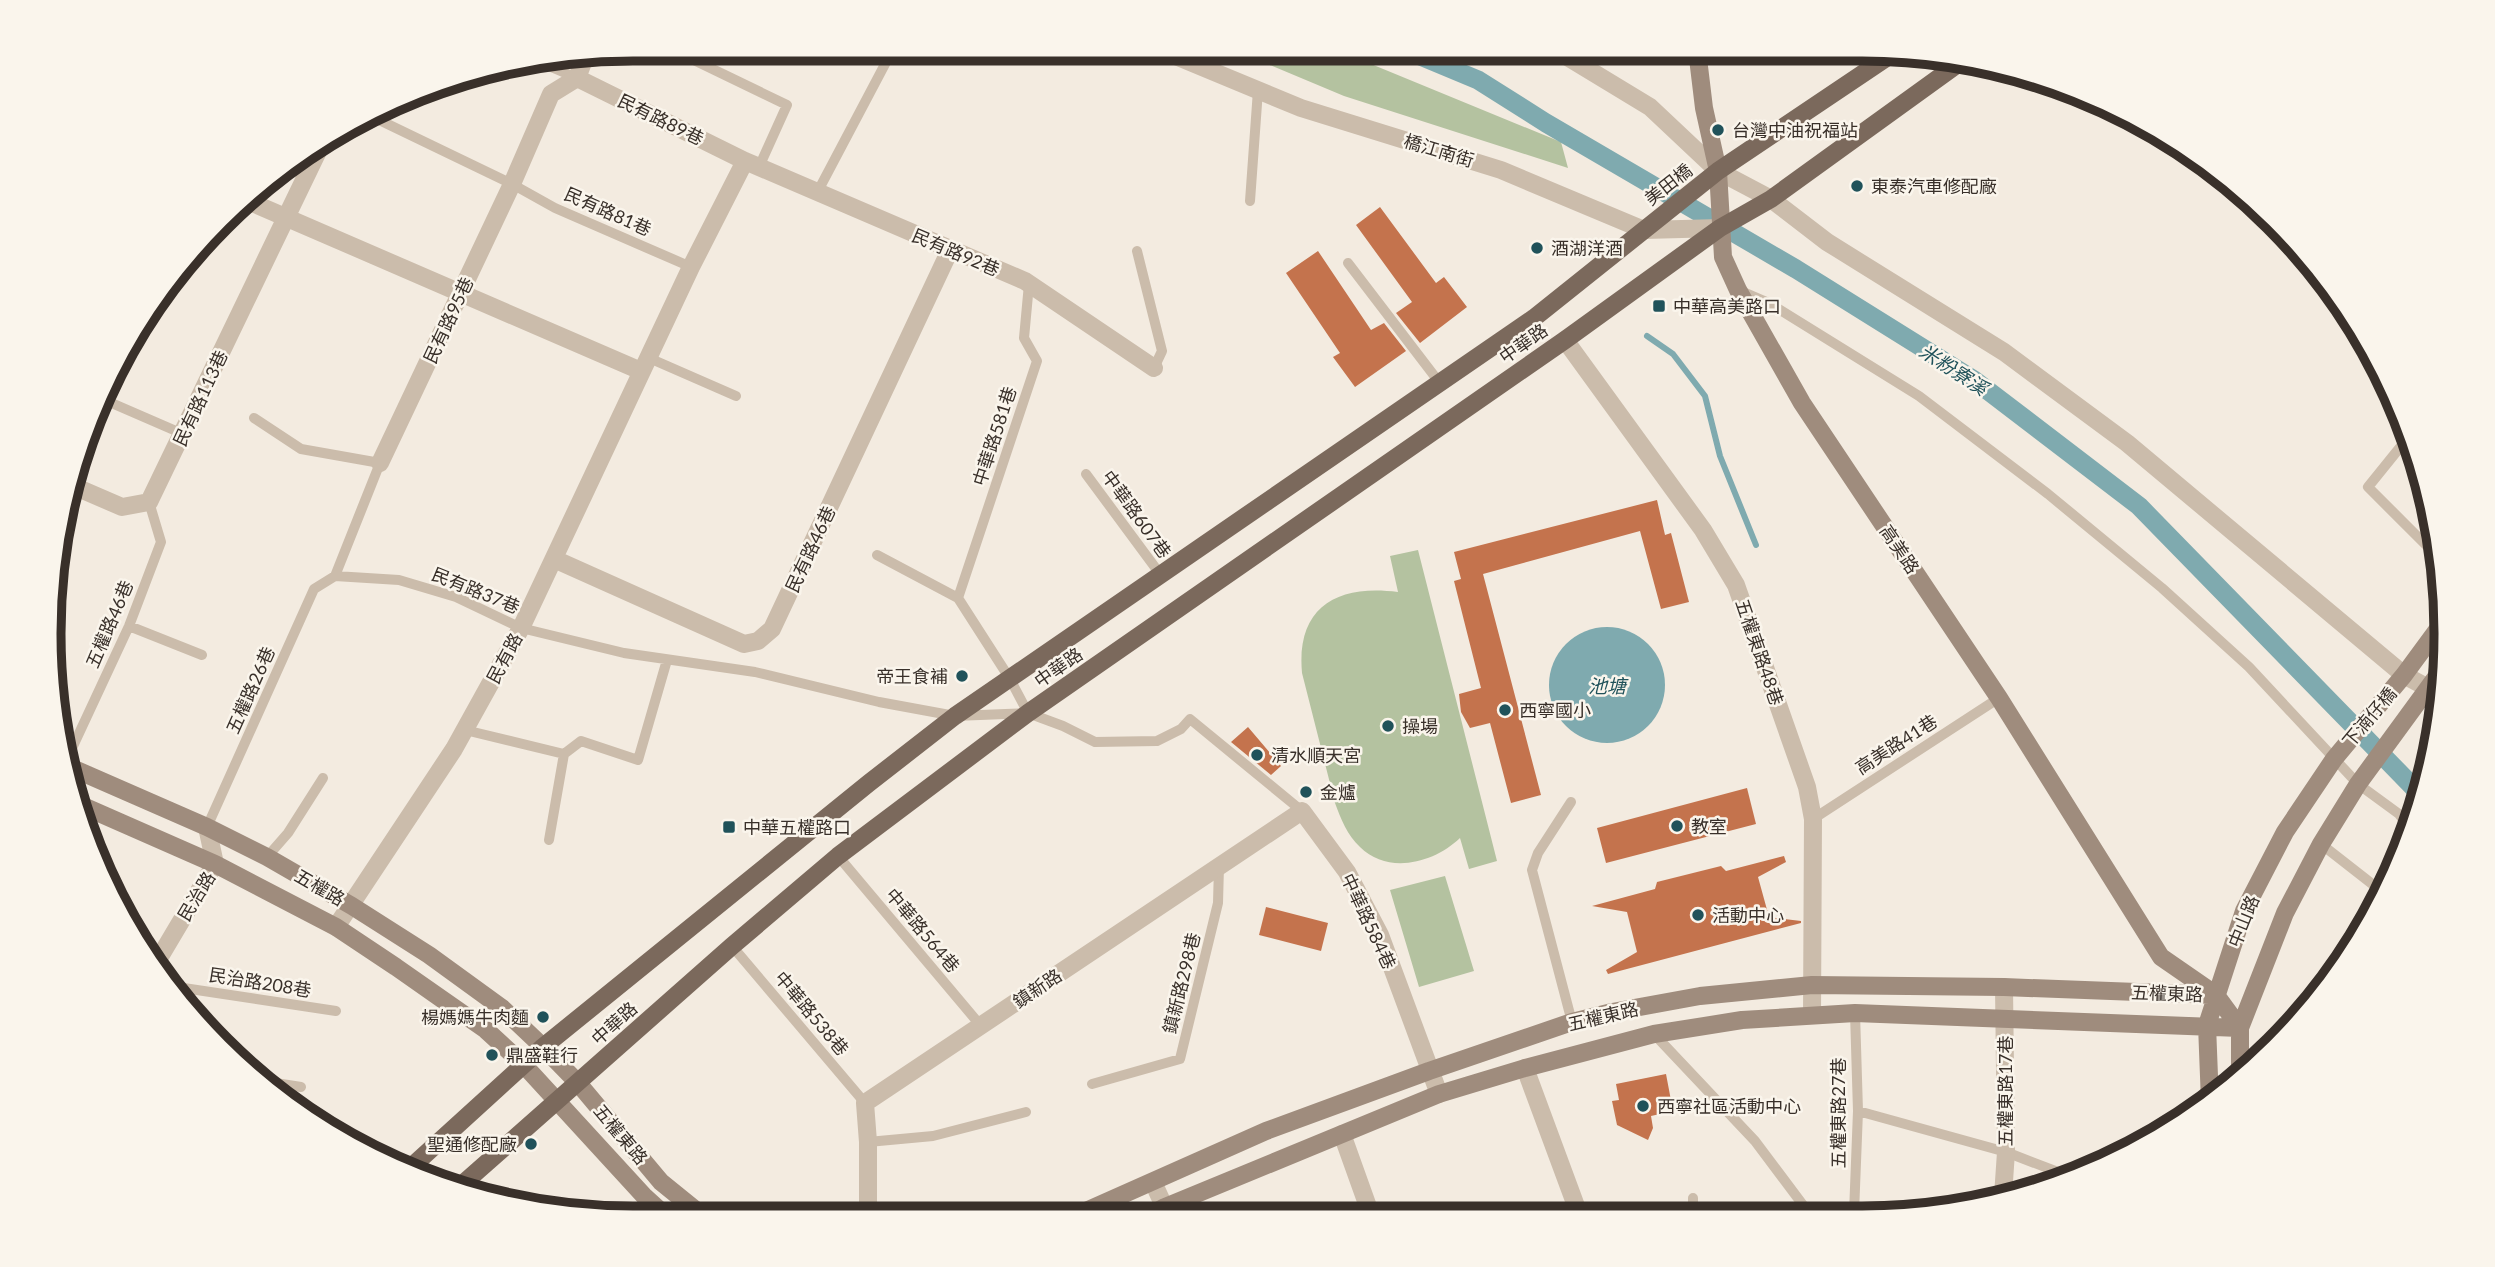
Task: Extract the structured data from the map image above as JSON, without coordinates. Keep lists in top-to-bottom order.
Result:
{
  "streets": {
    "main road": ["美田橋", "中華路"],
    "street": [
      "民有路89巷",
      "橋江南街",
      "民有路92巷",
      "民有路95巷",
      "民有路113巷",
      "民有路46巷",
      "高美路",
      "五權東路48巷",
      "民有路",
      "下湳仔橋",
      "五權路",
      "民治路",
      "中華路584巷",
      "中山路",
      "鎮新路",
      "五權東路",
      "五權東路17巷"
    ],
    "lane": [
      "民有路81巷",
      "中華路581巷",
      "中華路607巷",
      "民有路37巷",
      "五權路46巷",
      "五權路26巷",
      "高美路41巷",
      "中華路564巷",
      "民治路208巷",
      "鎮新路298巷",
      "中華路538巷",
      "五權東路27巷"
    ]
  },
  "crossings": [
    ["民有路89巷", "民有路92巷"],
    ["民有路89巷", "民有路95巷"],
    ["民有路89巷", "民有路"],
    ["橋江南街", "美田橋"],
    ["橋江南街", "中華路"],
    ["橋江南街", "高美路"],
    ["美田橋", "中華路"],
    ["美田橋", "高美路"],
    ["民有路81巷", "民有路95巷"],
    ["民有路81巷", "民有路"],
    ["民有路92巷", "中華路581巷"],
    ["民有路92巷", "民有路46巷"],
    ["民有路92巷", "民有路"],
    ["民有路95巷", "民有路37巷"],
    ["民有路95巷", "五權路26巷"],
    ["中華路", "中華路607巷"],
    ["中華路", "高美路"],
    ["中華路", "五權東路48巷"],
    ["中華路", "五權路"],
    ["中華路", "中華路584巷"],
    ["中華路", "中華路564巷"],
    ["中華路", "五權東路"],
    ["中華路", "中華路538巷"],
    ["民有路113巷", "五權路46巷"],
    ["民有路46巷", "民有路"],
    ["高美路", "高美路41巷"],
    ["高美路", "中山路"],
    ["高美路", "五權東路"],
    ["民有路37巷", "民有路"],
    ["民有路37巷", "五權路26巷"],
    ["五權東路48巷", "高美路41巷"],
    ["五權東路48巷", "五權東路"],
    ["民有路", "五權路"],
    ["五權路26巷", "五權路"],
    ["五權路26巷", "民治路"],
    ["下湳仔橋", "中山路"],
    ["五權路", "民治路"],
    ["五權路", "五權東路"],
    ["中華路584巷", "鎮新路"],
    ["中華路584巷", "五權東路"],
    ["中山路", "五權東路"],
    ["中華路564巷", "鎮新路"],
    ["鎮新路298巷", "鎮新路"],
    ["鎮新路", "中華路538巷"],
    ["五權東路", "五權東路17巷"],
    ["五權東路", "五權東路27巷"]
  ],
  "water": ["米粉寮溪", "池塘"],
  "places": {
    "other": [
      "台灣中油祝福站",
      "東泰汽車修配廠",
      "酒湖洋酒",
      "帝王食補",
      "西寧國小",
      "操場",
      "清水順天宮",
      "金爐",
      "教室",
      "活動中心",
      "楊媽媽牛肉麵",
      "鼎盛鞋行",
      "西寧社區活動中心",
      "聖通修配廠"
    ],
    "transit": ["中華高美路口", "中華五權路口"]
  }
}
